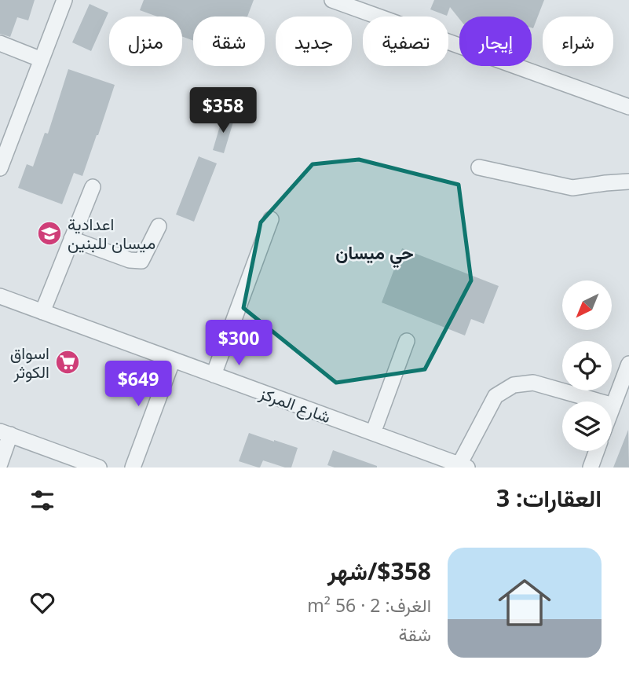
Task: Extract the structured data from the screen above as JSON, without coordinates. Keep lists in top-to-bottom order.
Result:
{
  "streets": {
    "street": ["شارع المركز"]
  },
  "districts": ["حي ميسان"],
  "places": {
    "school or university": ["اعدادية ميسان للبنين"],
    "supermarket": ["اسواق الكوثر"]
  },
  "north": "bottom left",
  "page": {
    "chip": [
      "شراء",
      "إيجار",
      "تصفية",
      "جديد",
      "شقة",
      "منزل"
    ],
    "price": ["$358", "$300", "$649"],
    "heading": "العقارات: 3",
    "list": [
      {
        "name": "$358/شهر",
        "note": "الغرف: 2 · 56 m² · شقة"
      }
    ]
  }
}
